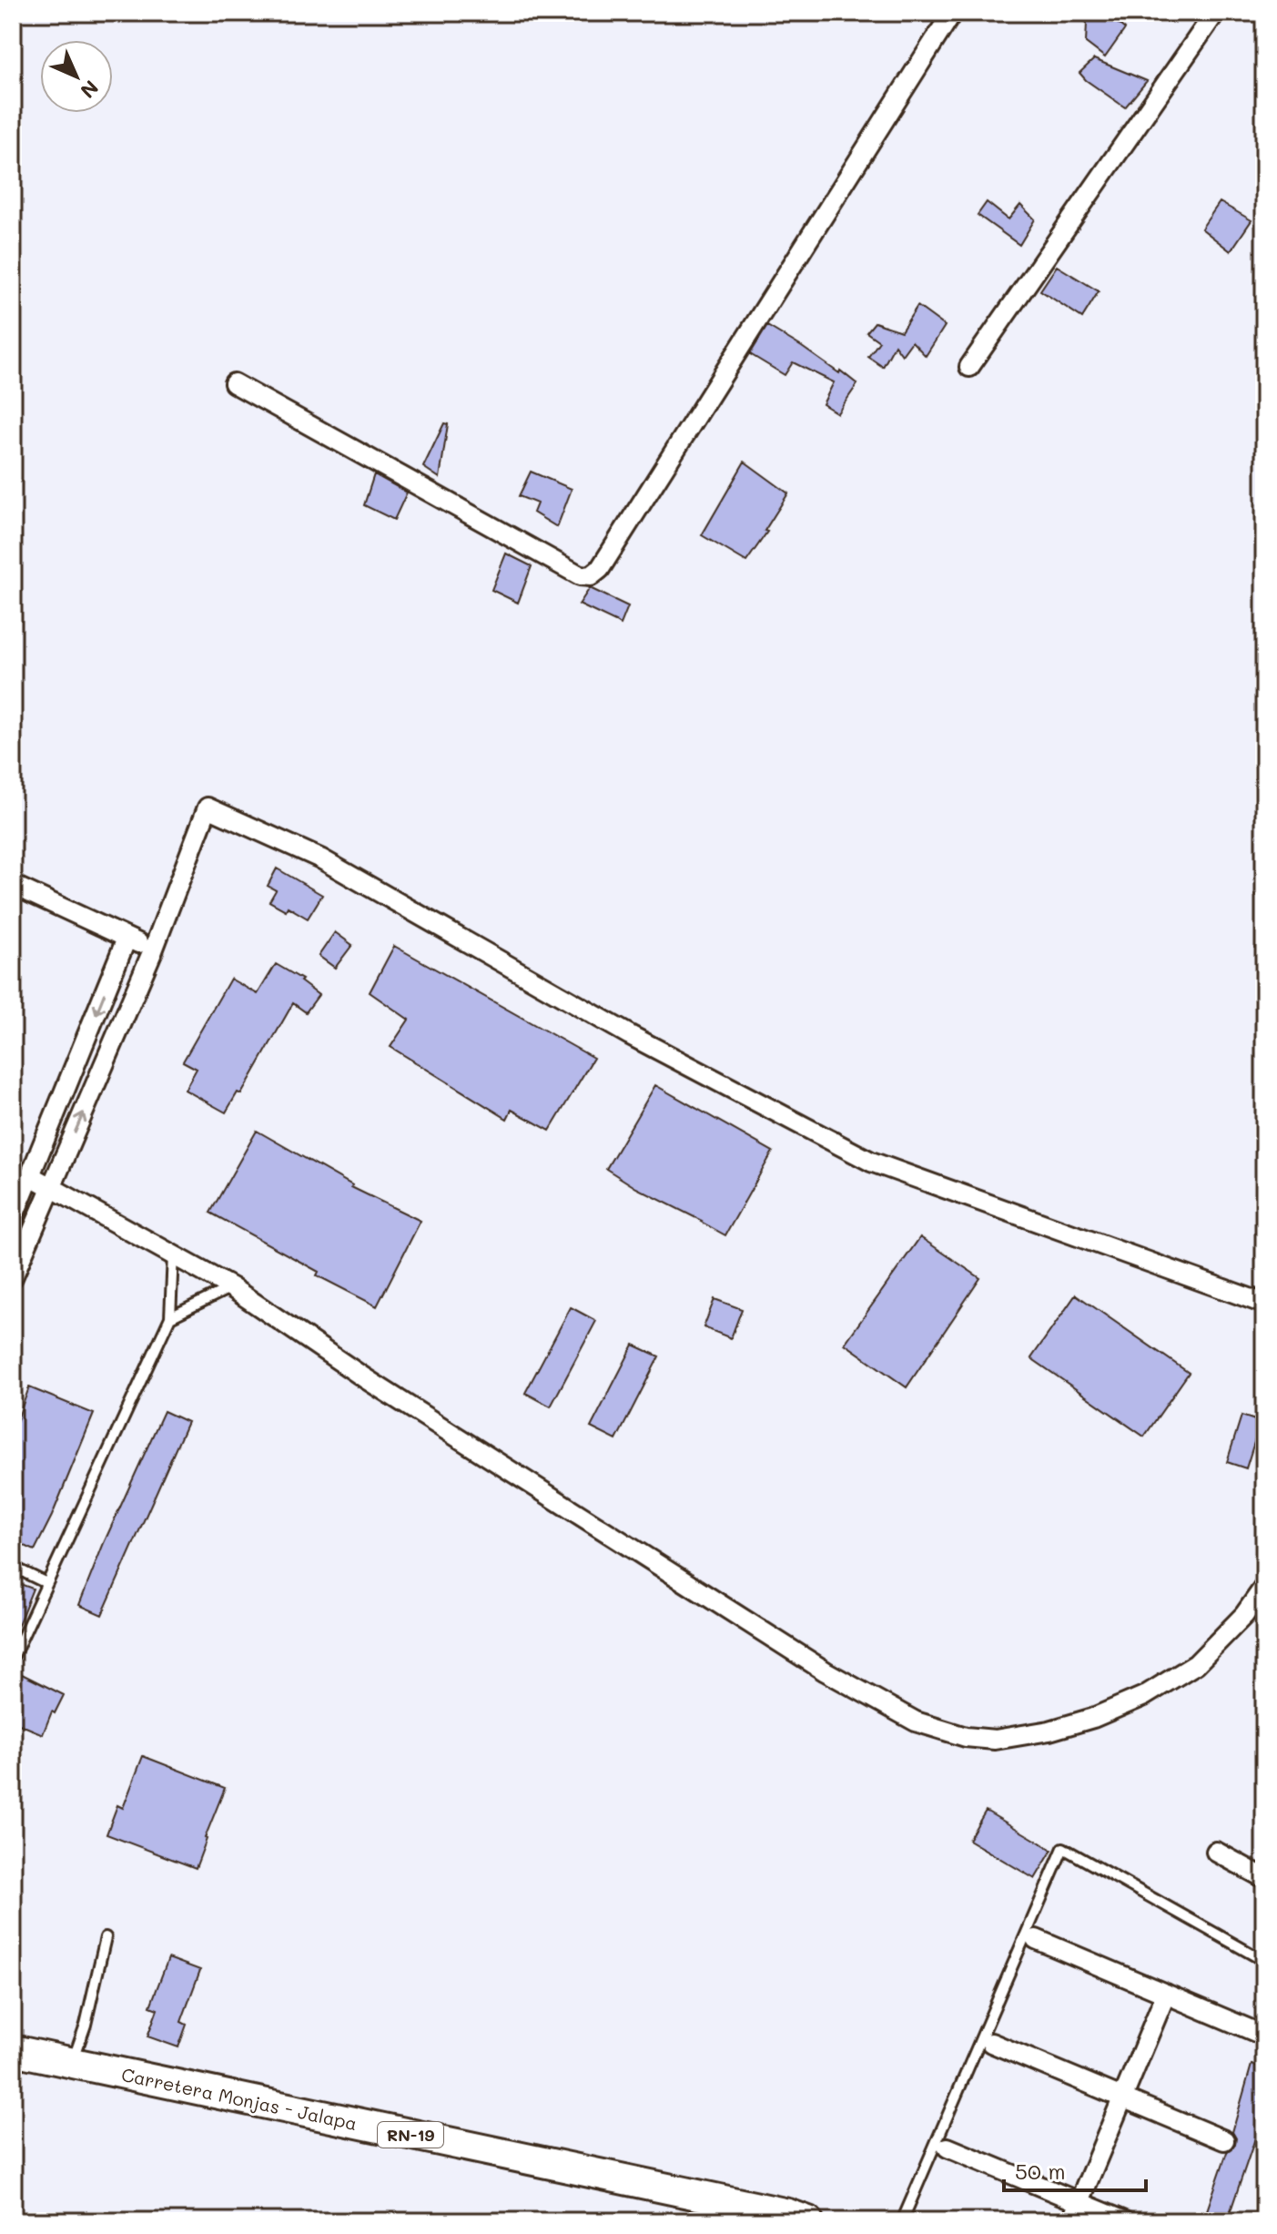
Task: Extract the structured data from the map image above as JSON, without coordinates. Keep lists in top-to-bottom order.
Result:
{
  "streets": {
    "main road": ["Carretera Monjas - Jalapa", "RN-19"]
  },
  "scale_bar": "50 m",
  "north": "bottom right"
}
